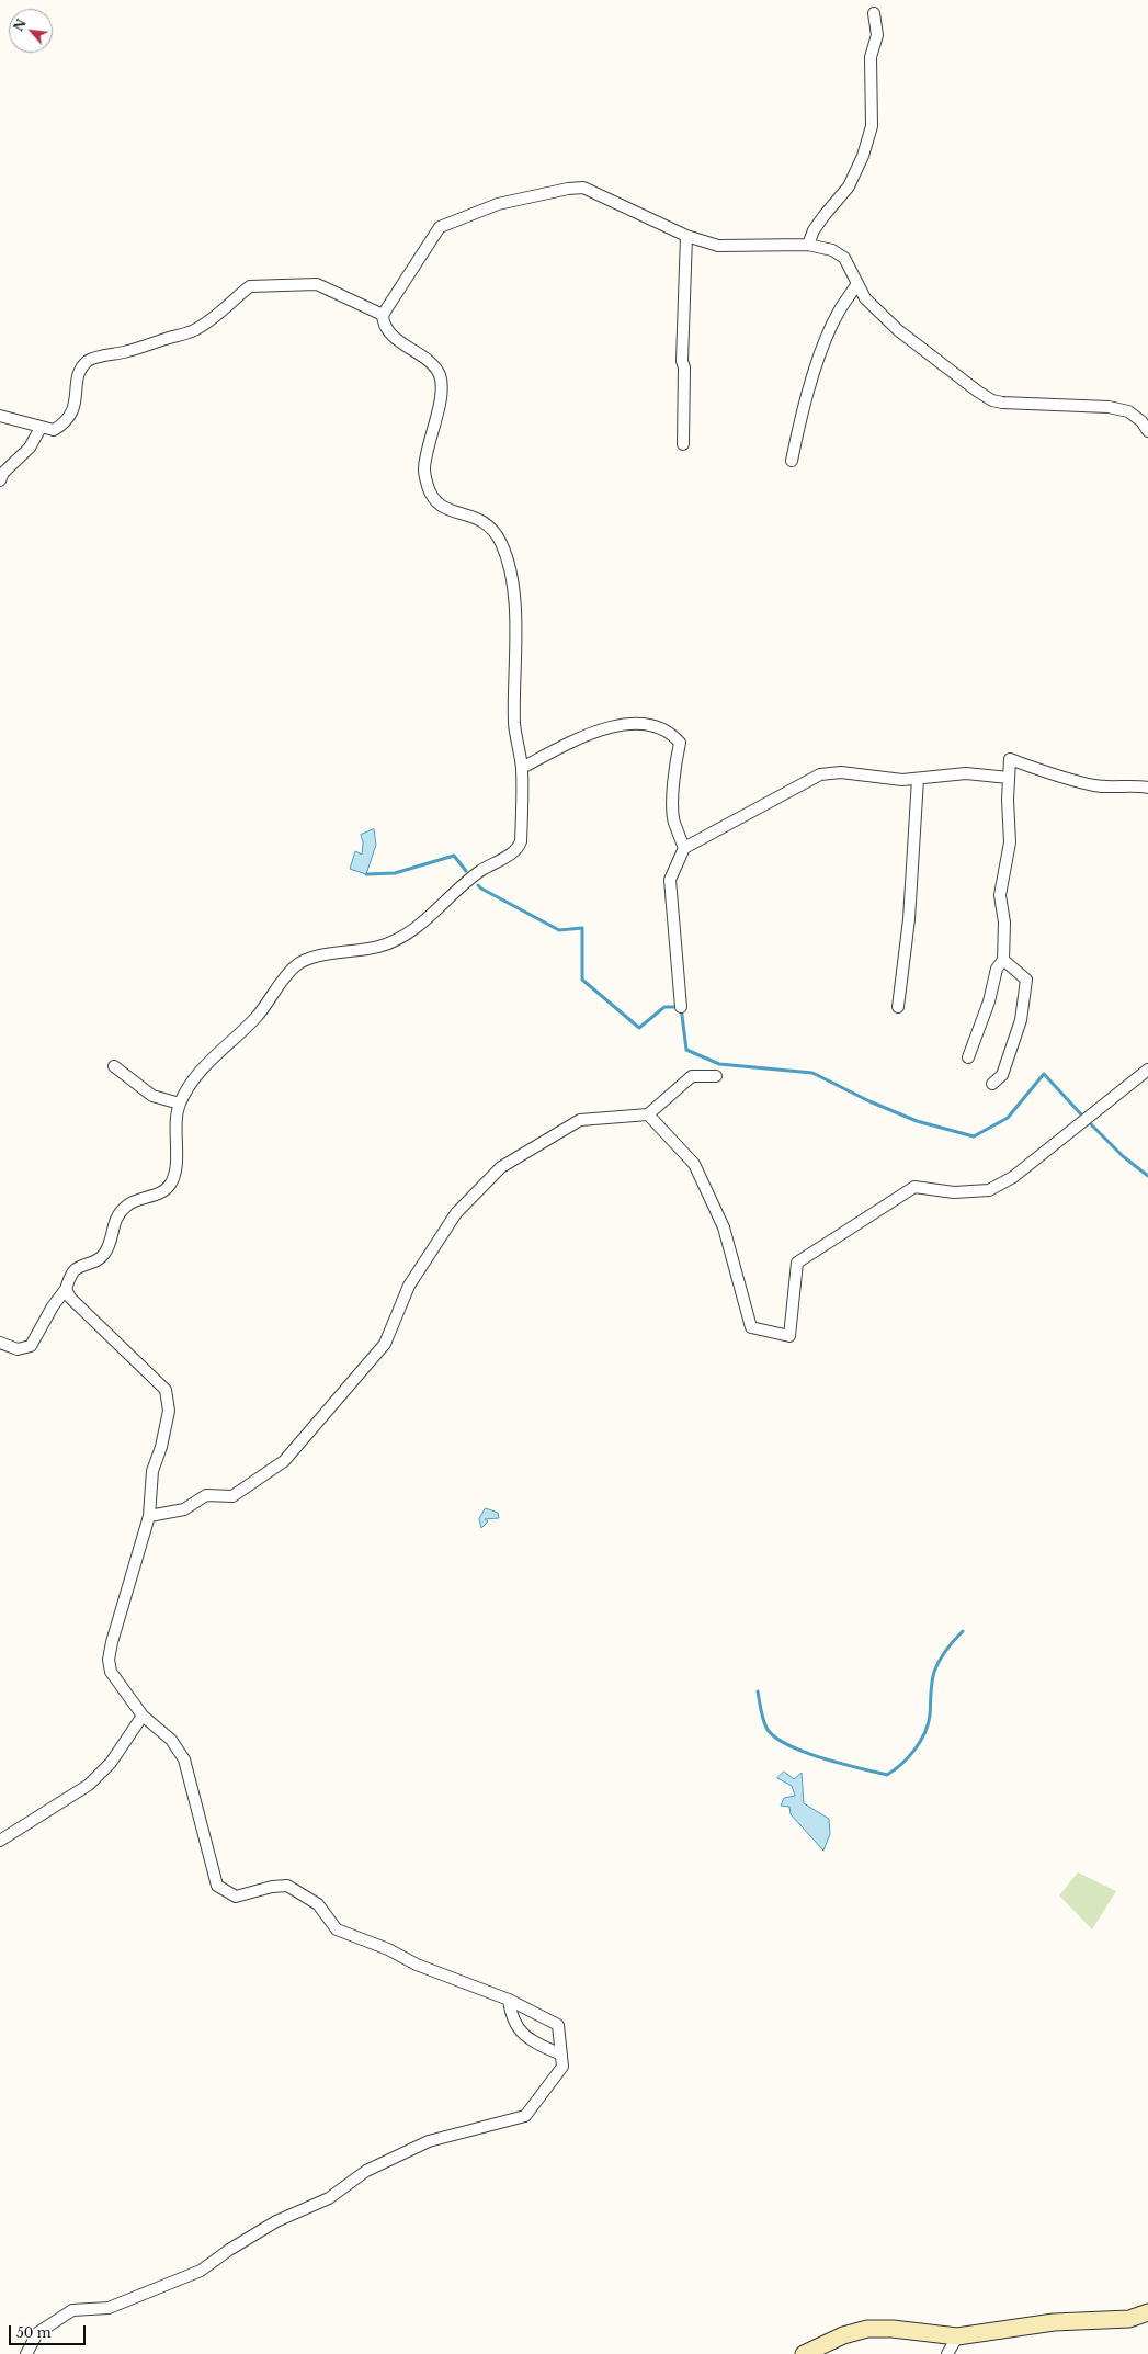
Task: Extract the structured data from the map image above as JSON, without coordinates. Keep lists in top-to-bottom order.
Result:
{
  "scale_bar": "50 m",
  "north": "top left"
}
